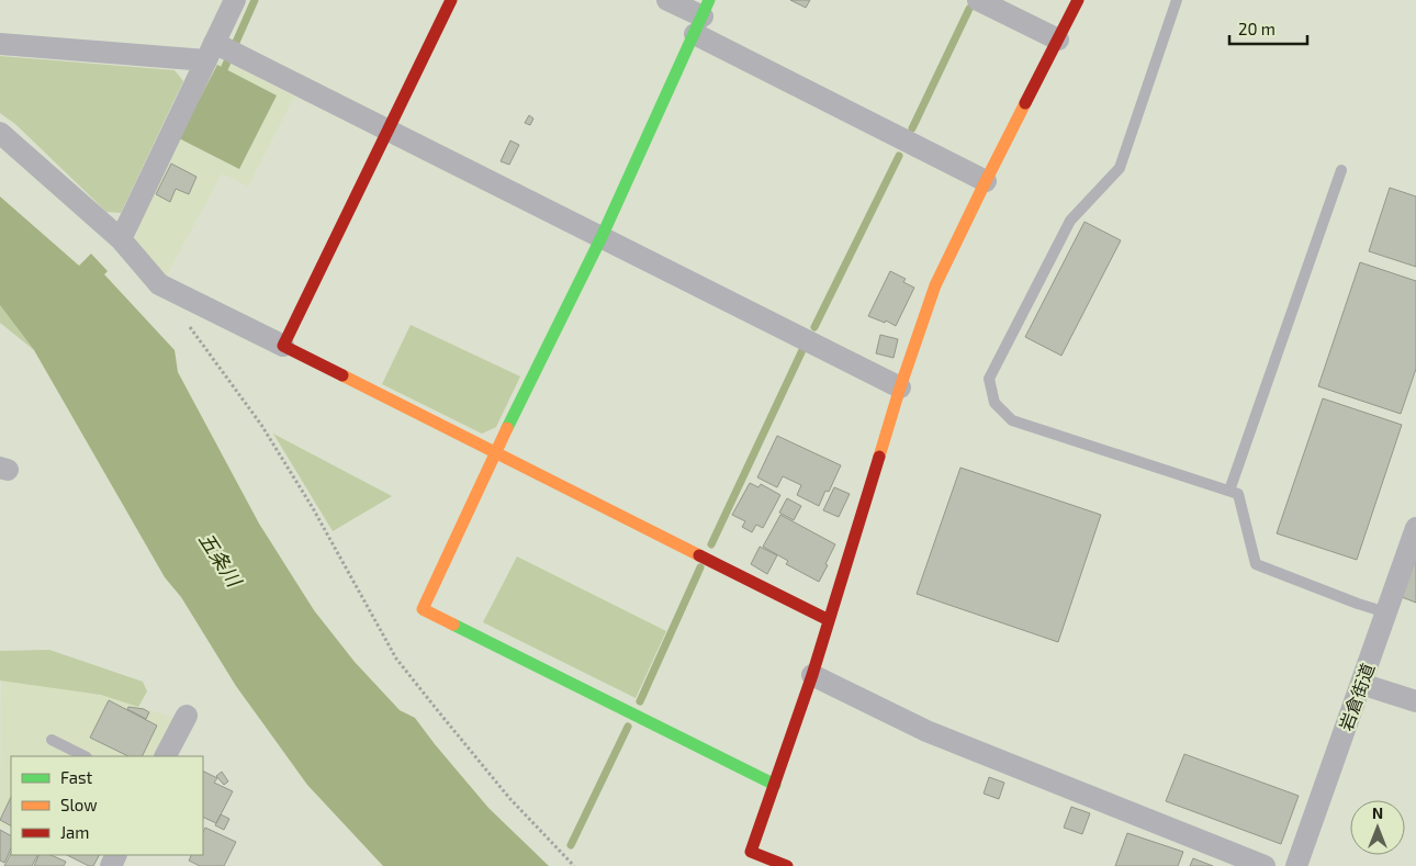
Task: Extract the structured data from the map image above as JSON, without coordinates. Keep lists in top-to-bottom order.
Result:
{
  "streets": {
    "street": ["岩倉街道"]
  },
  "water": ["五条川"],
  "legend": ["Fast", "Slow", "Jam"],
  "scale_bar": "20 m",
  "north": "top"
}
